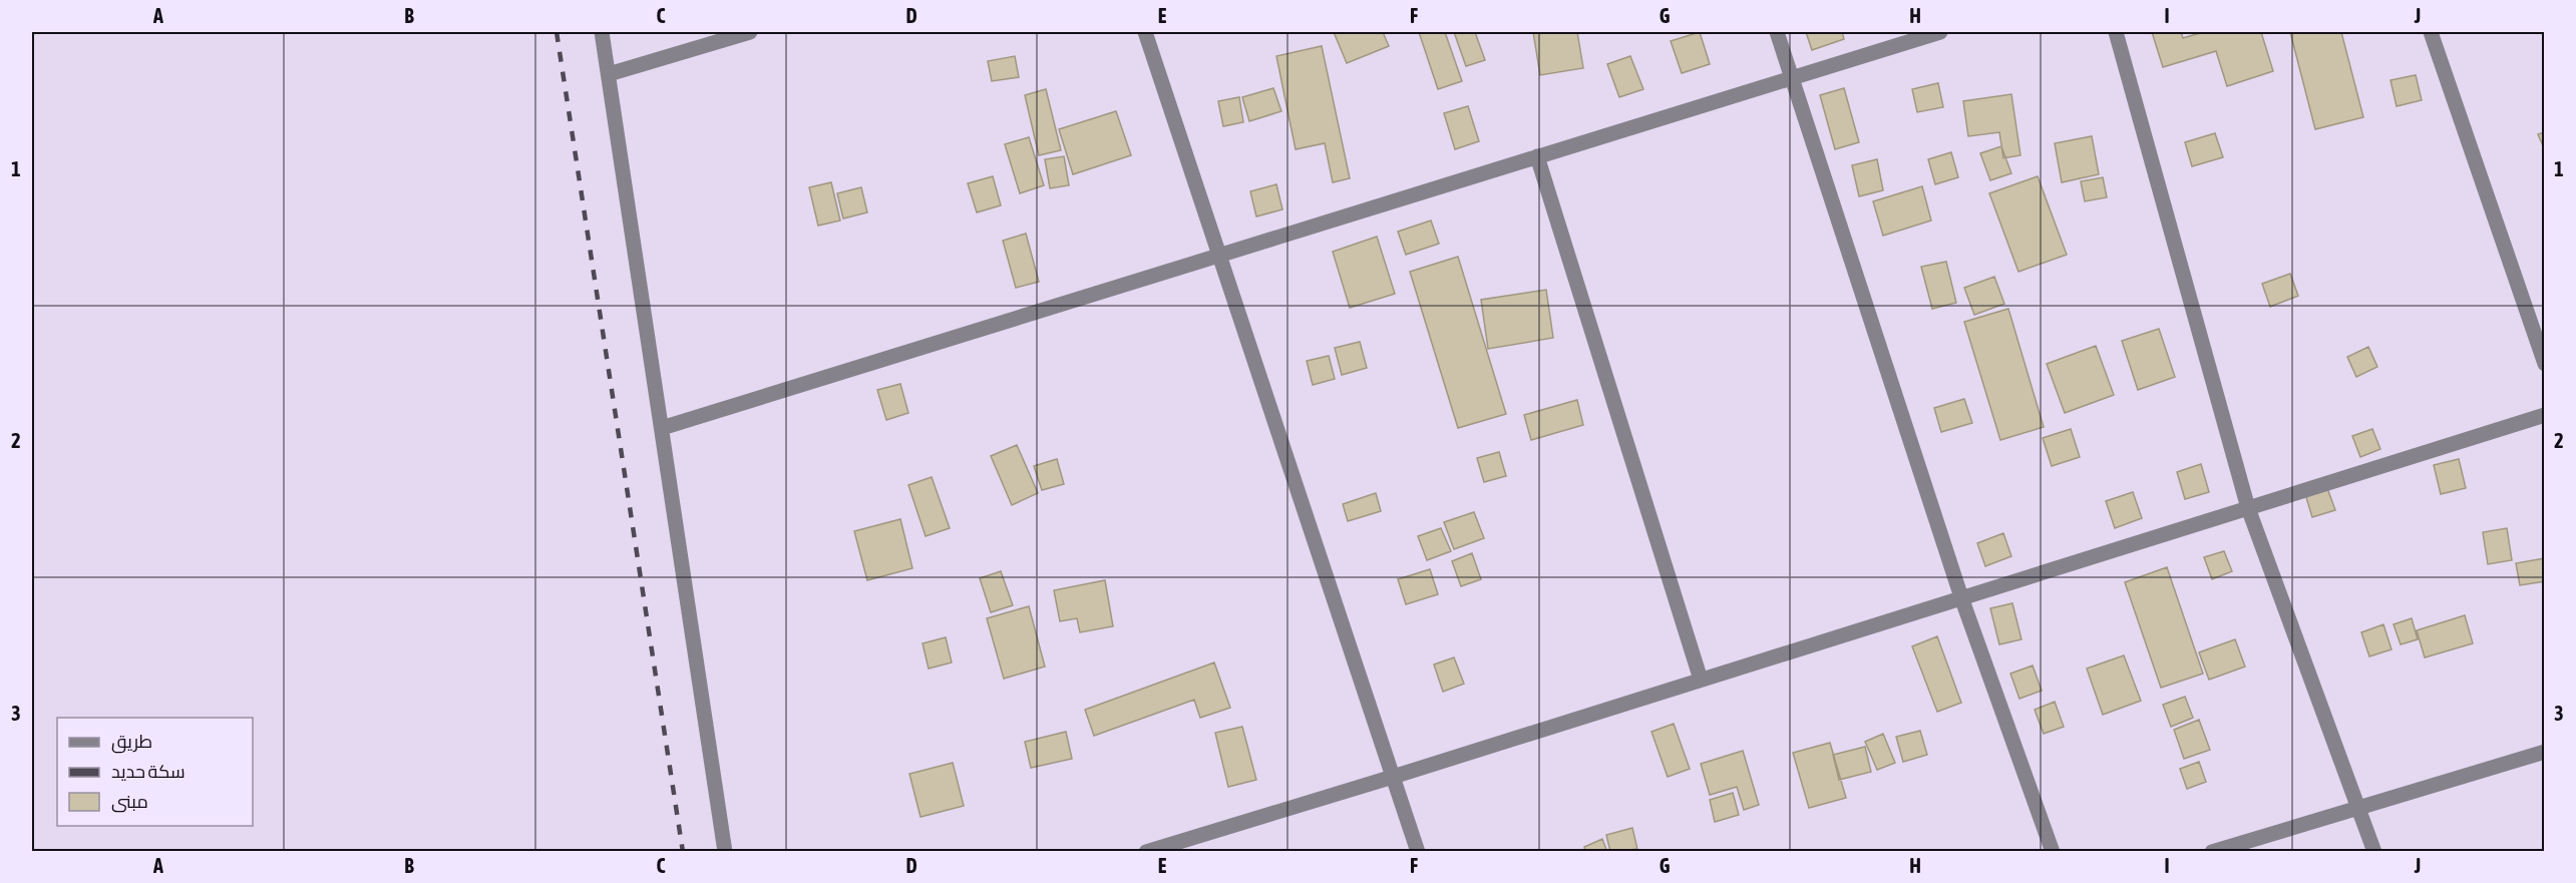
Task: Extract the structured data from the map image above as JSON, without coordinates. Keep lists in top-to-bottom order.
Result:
{
  "legend": ["طريق", "سكة حديد", "مبنى"],
  "grid": {
    "columns": [
      "A",
      "B",
      "C",
      "D",
      "E",
      "F",
      "G",
      "H",
      "I",
      "J"
    ],
    "rows": ["1", "2", "3"]
  }
}
